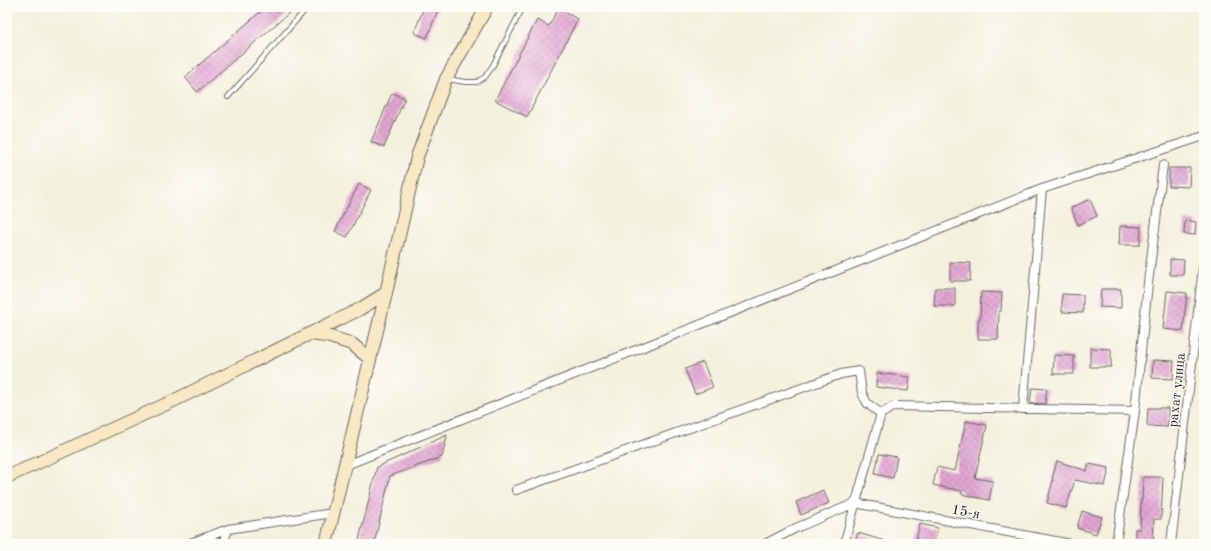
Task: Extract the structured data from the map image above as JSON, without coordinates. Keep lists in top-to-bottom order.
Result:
{
  "streets": {
    "street": ["рахат улица", "15-я"]
  }
}
